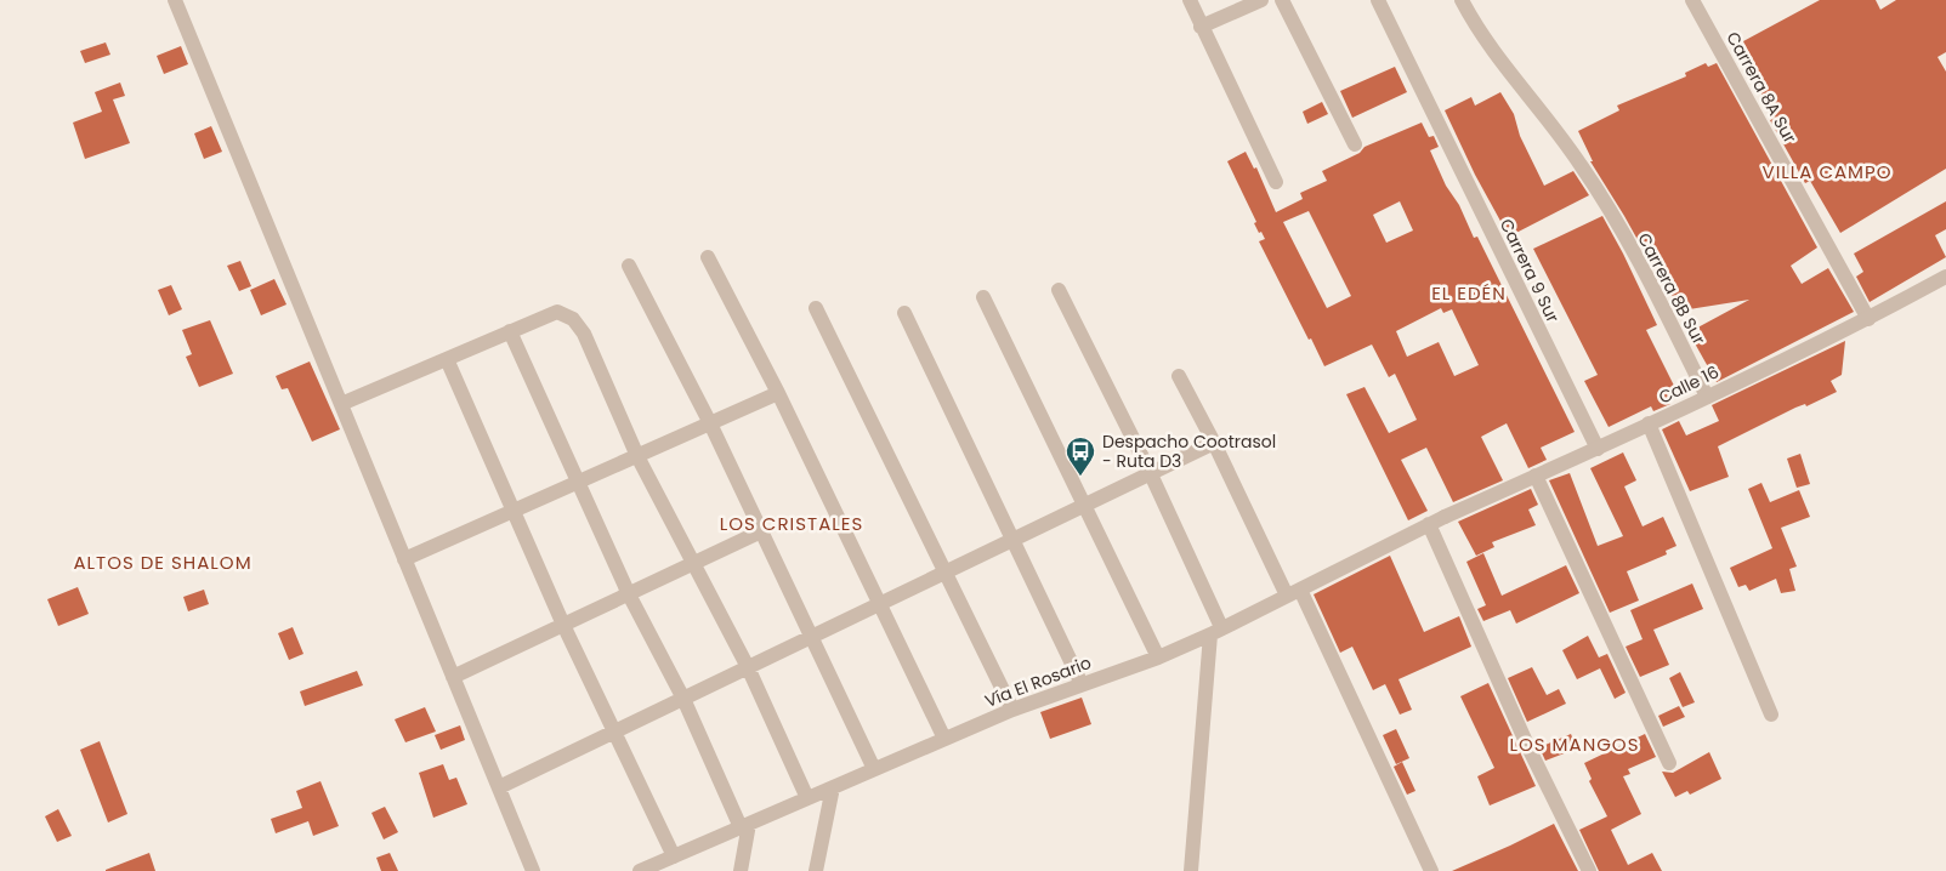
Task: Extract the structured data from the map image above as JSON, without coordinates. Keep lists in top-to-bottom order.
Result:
{
  "streets": {
    "street": [
      "Carrera 8A Sur",
      "Carrera 9 Sur",
      "Carrera 8B Sur",
      "Calle 16",
      "Vía El Rosario"
    ]
  },
  "crossings": [
    ["Carrera 8A Sur", "Calle 16"],
    ["Carrera 9 Sur", "Calle 16"],
    ["Carrera 8B Sur", "Calle 16"],
    ["Calle 16", "Vía El Rosario"]
  ],
  "districts": [
    "VILLA CAMPO",
    "EL EDÉN",
    "LOS CRISTALES",
    "ALTOS DE SHALOM",
    "LOS MANGOS"
  ],
  "places": {
    "bus stop": ["Despacho Cootrasol - Ruta D3"]
  }
}
